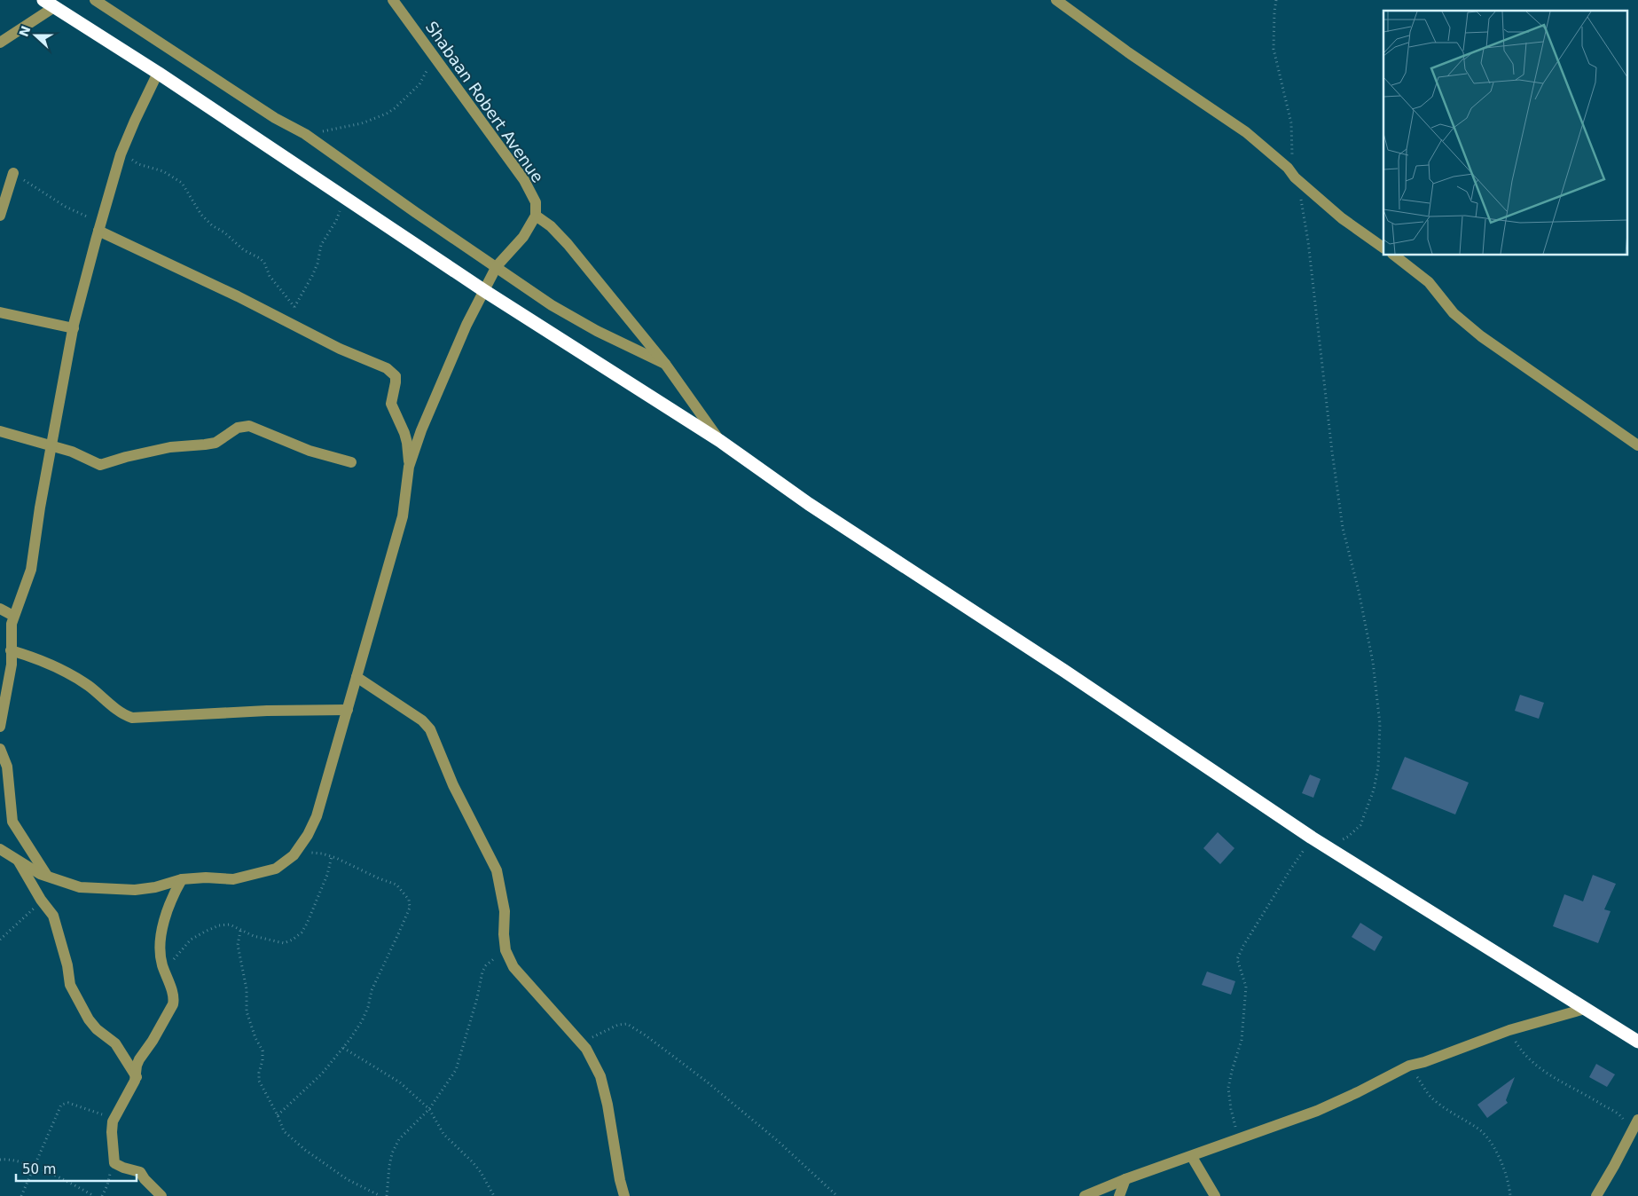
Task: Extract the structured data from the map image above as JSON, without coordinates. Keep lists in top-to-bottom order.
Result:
{
  "streets": {
    "street": ["Shabaan Robert Avenue"]
  },
  "scale_bar": "50 m",
  "north": "left"
}
